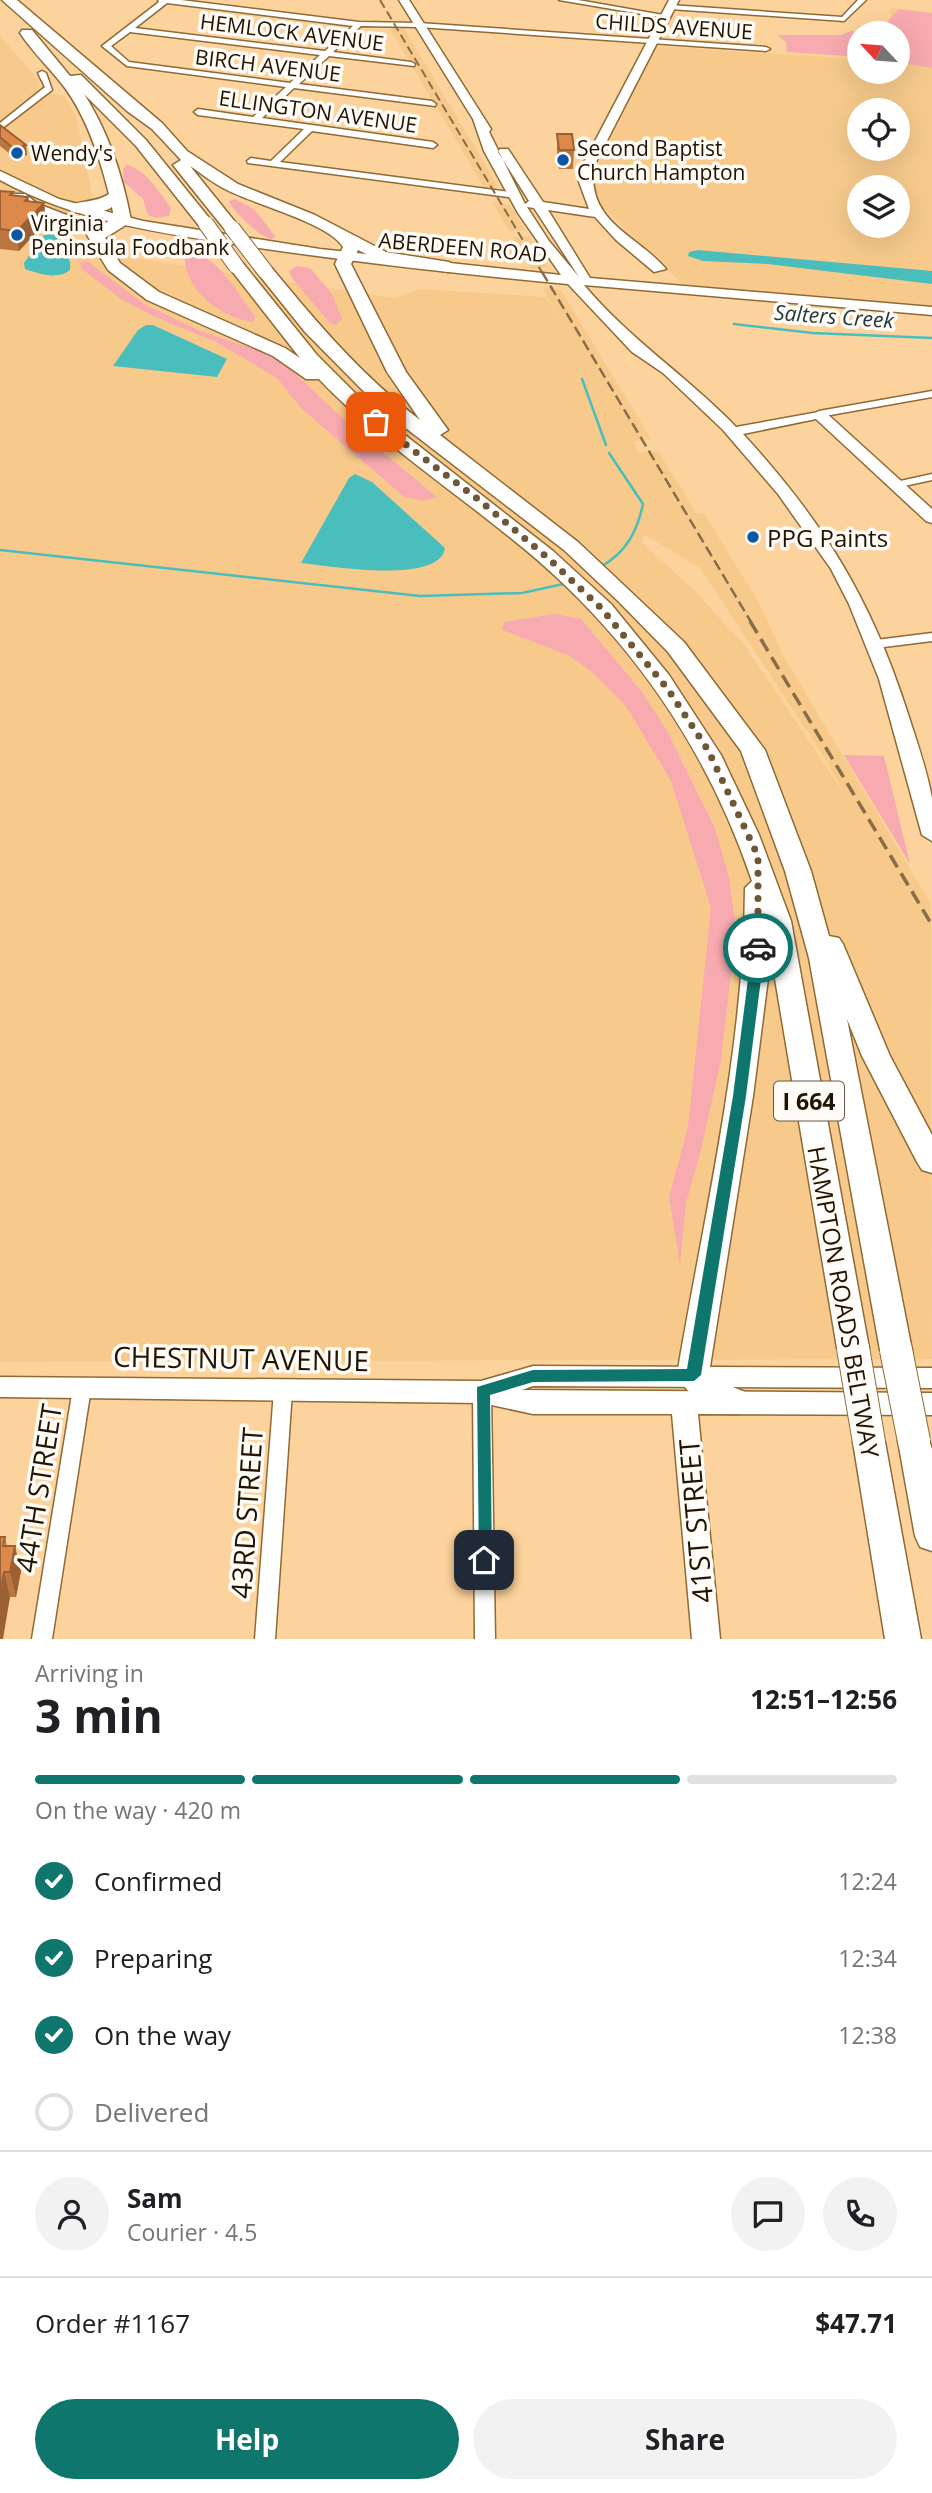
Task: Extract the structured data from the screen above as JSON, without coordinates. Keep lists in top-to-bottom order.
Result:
{
  "streets": {
    "highway": ["I 664", "HAMPTON ROADS BELTWAY"],
    "main road": ["ABERDEEN ROAD", "CHESTNUT AVENUE", "41ST STREET"],
    "street": [
      "CHILDS AVENUE",
      "HEMLOCK AVENUE",
      "BIRCH AVENUE",
      "ELLINGTON AVENUE",
      "44TH STREET",
      "43RD STREET"
    ]
  },
  "crossings": [
    ["HEMLOCK AVENUE", "BIRCH AVENUE"],
    ["CHESTNUT AVENUE", "44TH STREET"],
    ["CHESTNUT AVENUE", "43RD STREET"],
    ["CHESTNUT AVENUE", "41ST STREET"]
  ],
  "water": ["Salters Creek"],
  "places": [
    "Wendy's",
    "Second Baptist Church Hampton",
    "Virginia Peninsula Foodbank",
    "PPG Paints"
  ],
  "north": "top left",
  "page": {
    "heading": ["3 min", "Arriving in", "12:51–12:56"],
    "panel": [
      "Sam",
      "Courier · 4.5",
      "Order #1167",
      "$47.71"
    ],
    "bar": "On the way · 420 m",
    "list": [
      ["Confirmed", "12:24"],
      ["Preparing", "12:34"],
      ["On the way", "12:38"],
      "Delivered"
    ],
    "buttons": ["Help", "Share"]
  }
}
